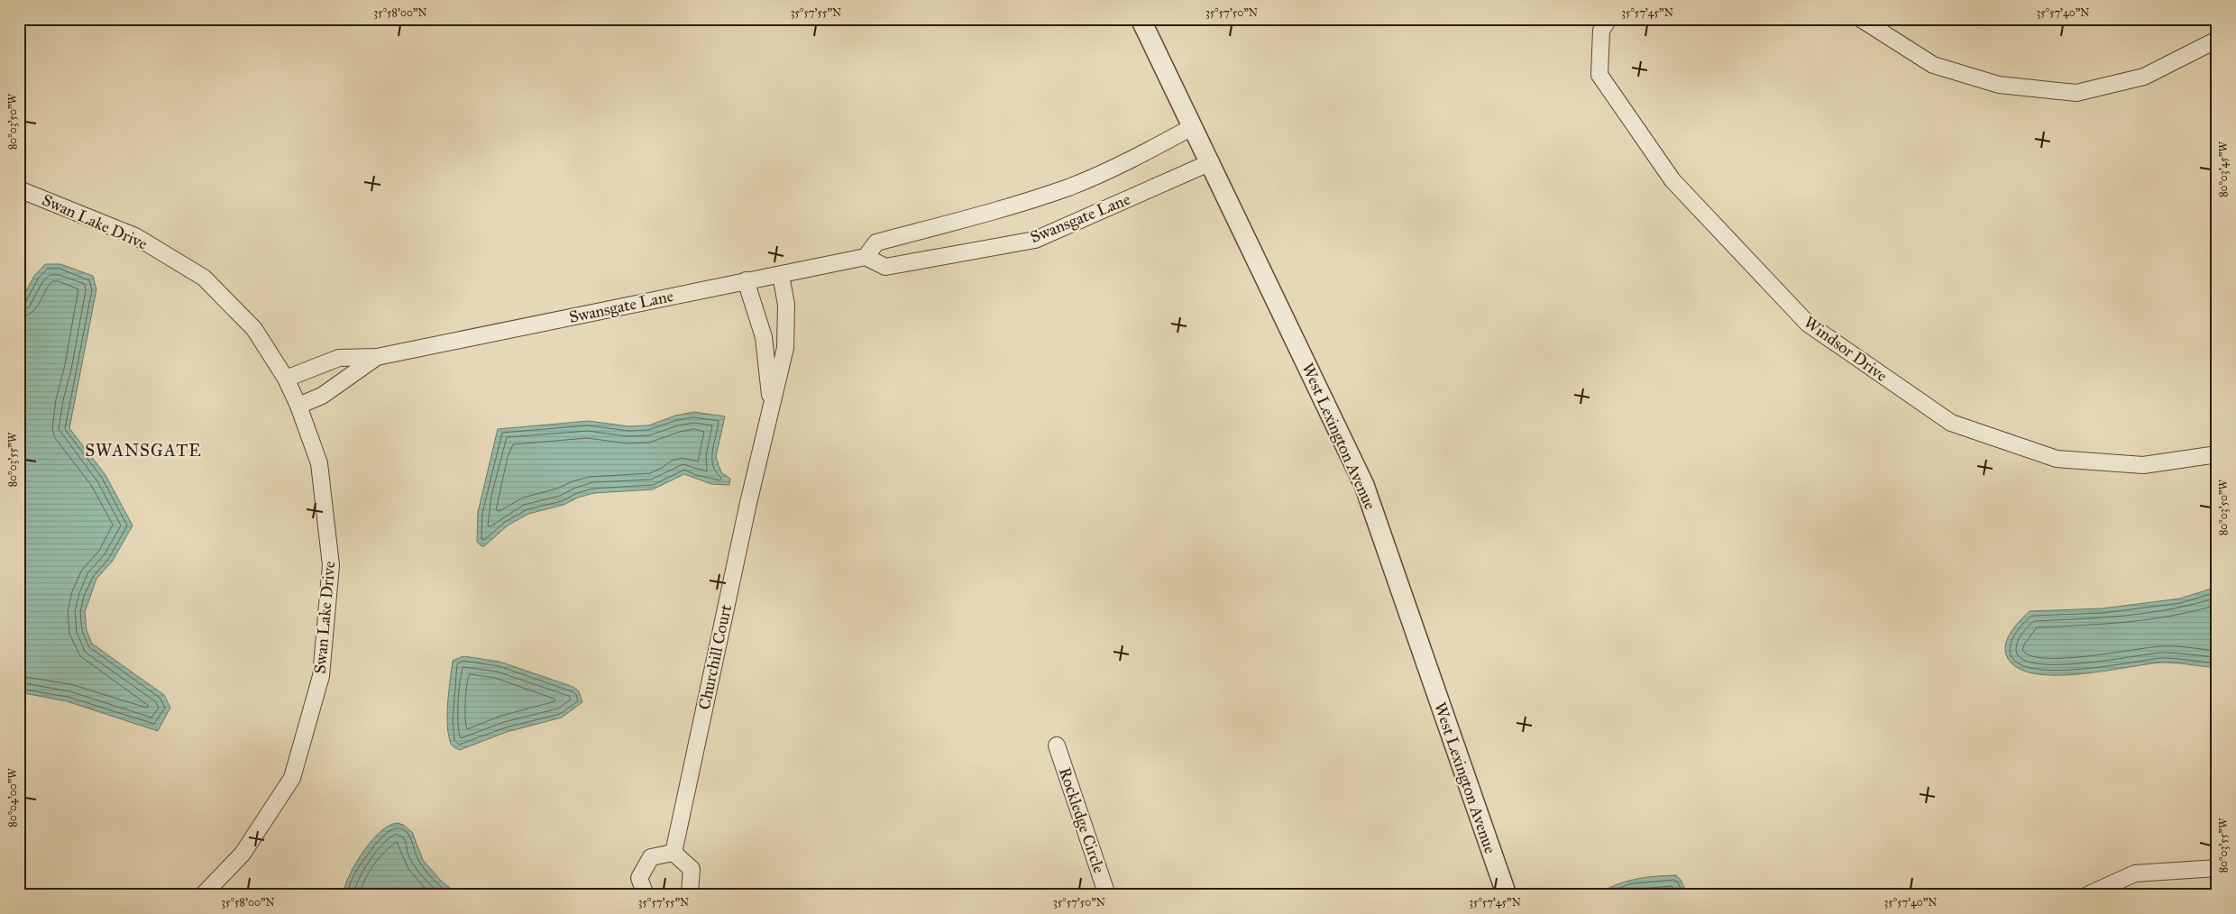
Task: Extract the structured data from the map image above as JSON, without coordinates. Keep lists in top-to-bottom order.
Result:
{
  "streets": {
    "street": [
      "Swansgate Lane",
      "Swan Lake Drive",
      "Windsor Drive",
      "West Lexington Avenue",
      "Churchill Court",
      "Rockledge Circle"
    ]
  },
  "crossings": [
    ["Swansgate Lane", "Swan Lake Drive"],
    ["Swansgate Lane", "West Lexington Avenue"],
    ["Swansgate Lane", "Churchill Court"]
  ],
  "districts": ["SWANSGATE"],
  "coordinates": [
    "35°58'00\"N",
    "35°57'55\"N",
    "35°57'50\"N",
    "35°57'45\"N",
    "35°57'40\"N",
    "80°03'50\"W",
    "80°03'45\"W",
    "80°03'55\"W",
    "80°04'00\"W"
  ]
}
